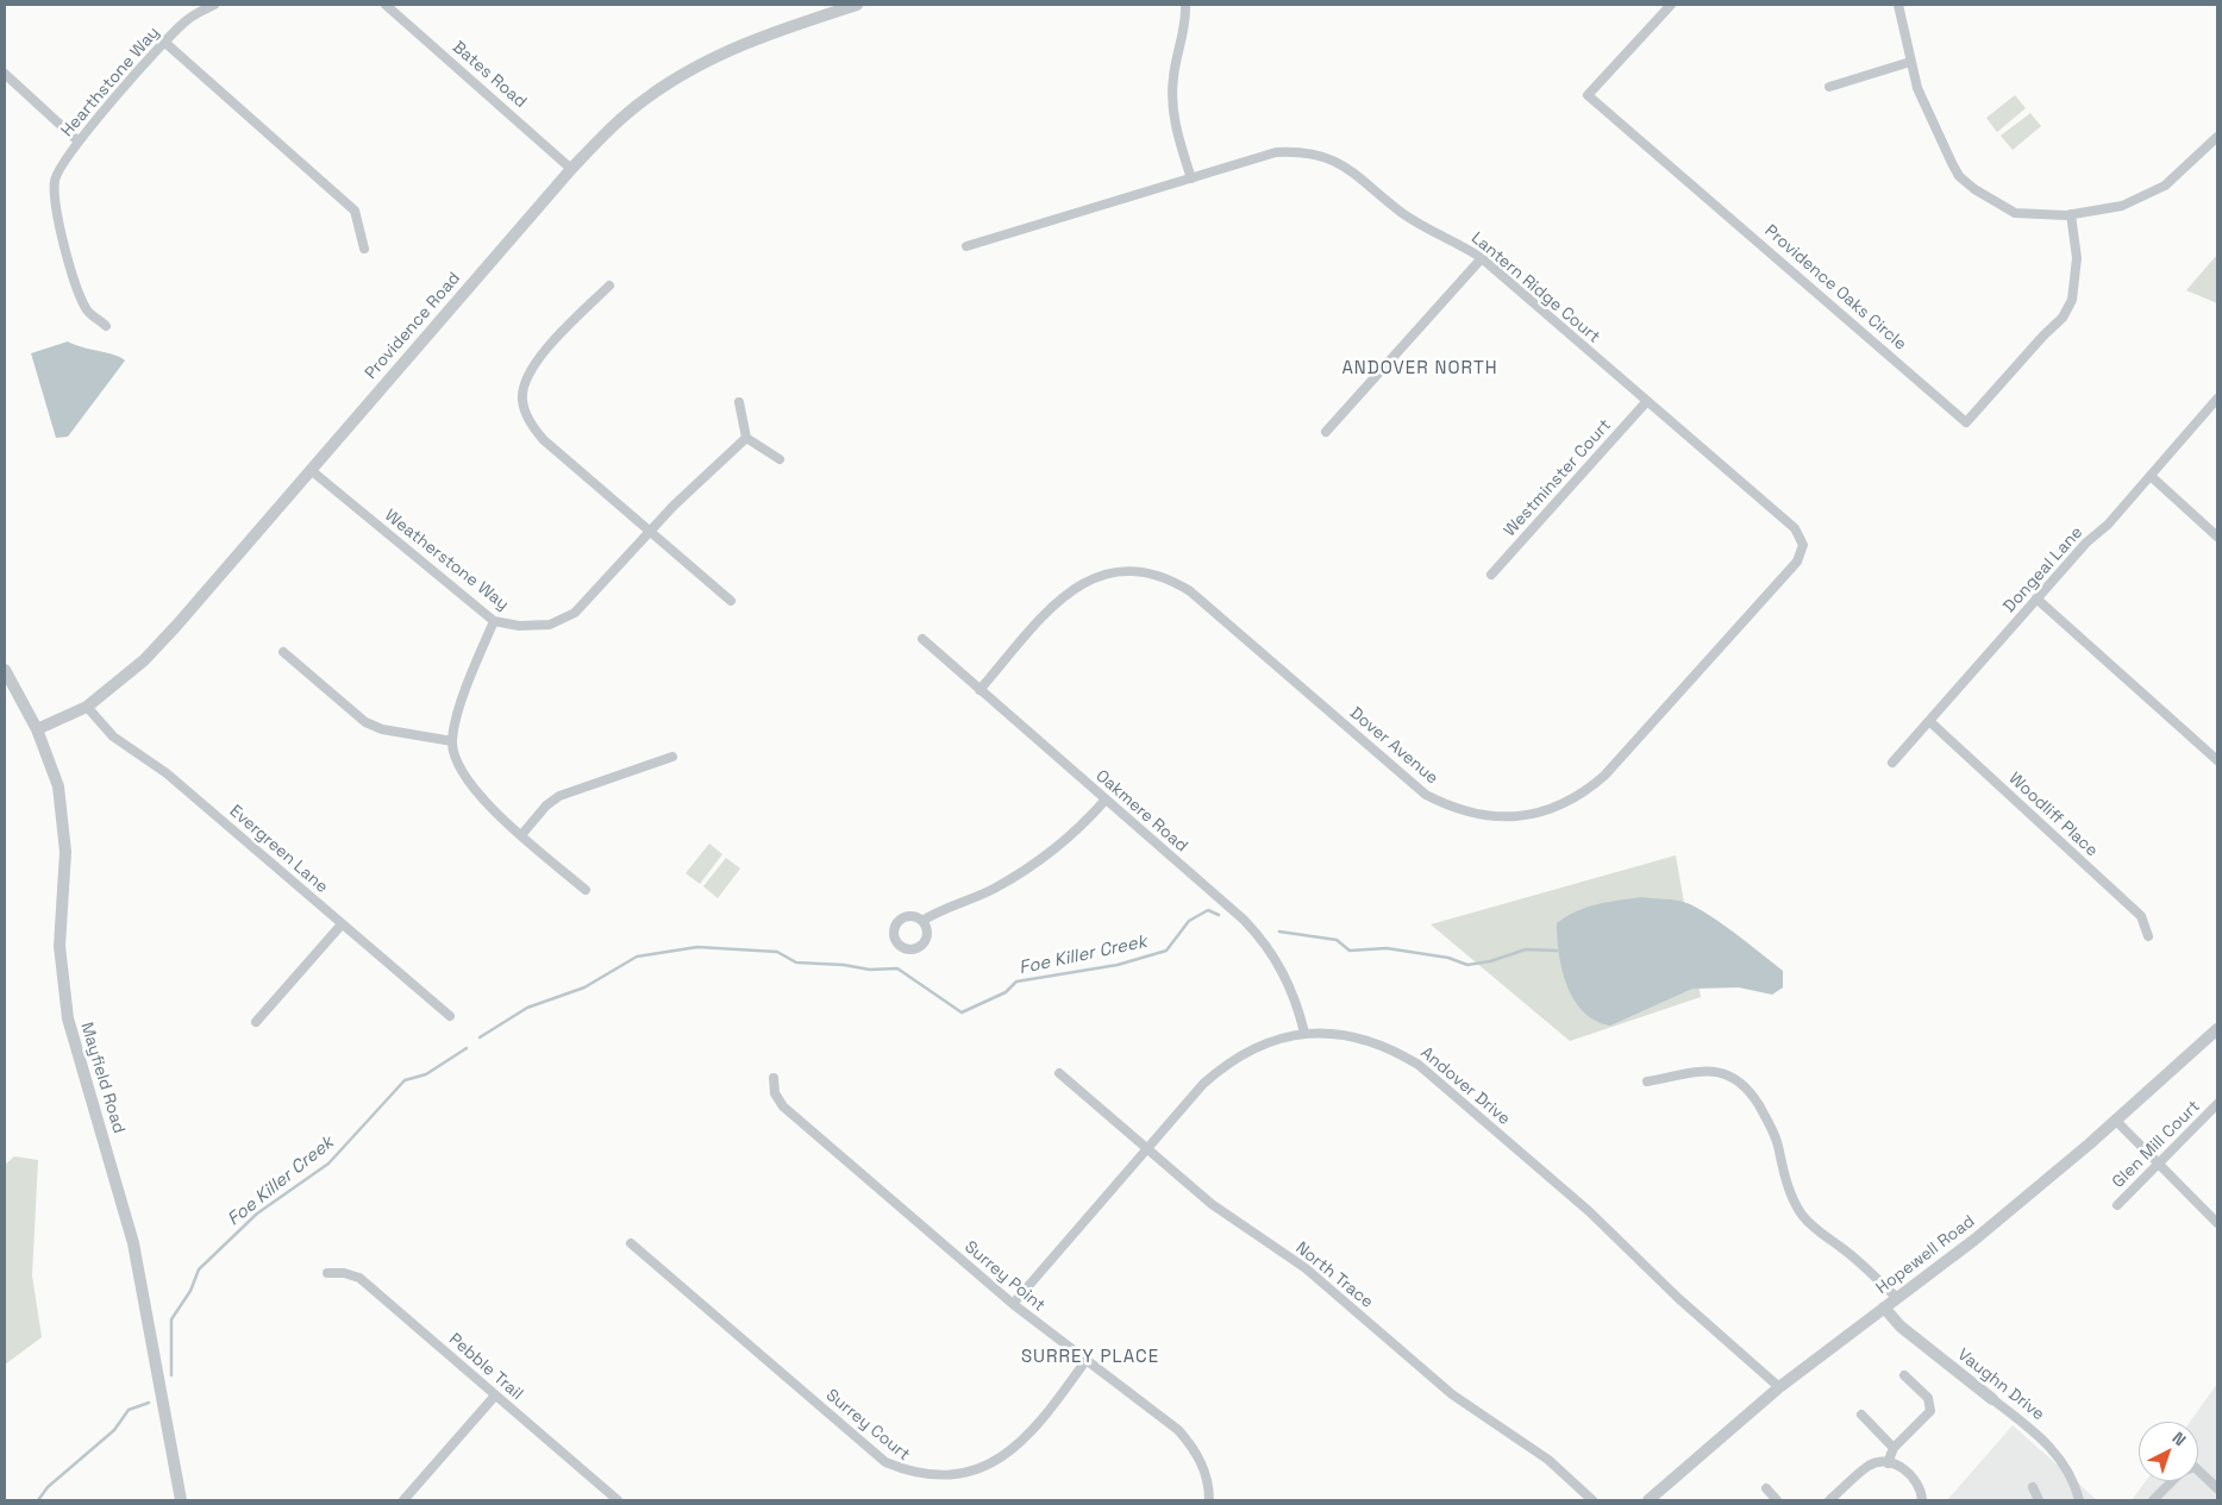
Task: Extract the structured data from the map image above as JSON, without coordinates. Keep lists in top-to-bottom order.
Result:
{
  "streets": {
    "street": [
      "Bates Road",
      "Hearthstone Way",
      "Lantern Ridge Court",
      "Providence Oaks Circle",
      "Providence Road",
      "Westminster Court",
      "Weatherstone Way",
      "Dongeal Lane",
      "Dover Avenue",
      "Oakmere Road",
      "Woodliff Place",
      "Evergreen Lane",
      "Mayfield Road",
      "Andover Drive",
      "Glen Mill Court",
      "Hopewell Road",
      "North Trace",
      "Surrey Point",
      "Pebble Trail",
      "Vaughn Drive",
      "Surrey Court"
    ]
  },
  "crossings": [
    ["Bates Road", "Providence Road"],
    ["Lantern Ridge Court", "Westminster Court"],
    ["Lantern Ridge Court", "Dover Avenue"],
    ["Providence Road", "Weatherstone Way"],
    ["Providence Road", "Evergreen Lane"],
    ["Providence Road", "Mayfield Road"],
    ["Dongeal Lane", "Woodliff Place"],
    ["Dover Avenue", "Oakmere Road"],
    ["Oakmere Road", "Andover Drive"],
    ["Andover Drive", "Hopewell Road"],
    ["Andover Drive", "North Trace"],
    ["Andover Drive", "Surrey Point"],
    ["Hopewell Road", "Vaughn Drive"]
  ],
  "districts": ["ANDOVER NORTH", "SURREY PLACE"],
  "water": ["Foe Killer Creek"],
  "north": "top right"
}
